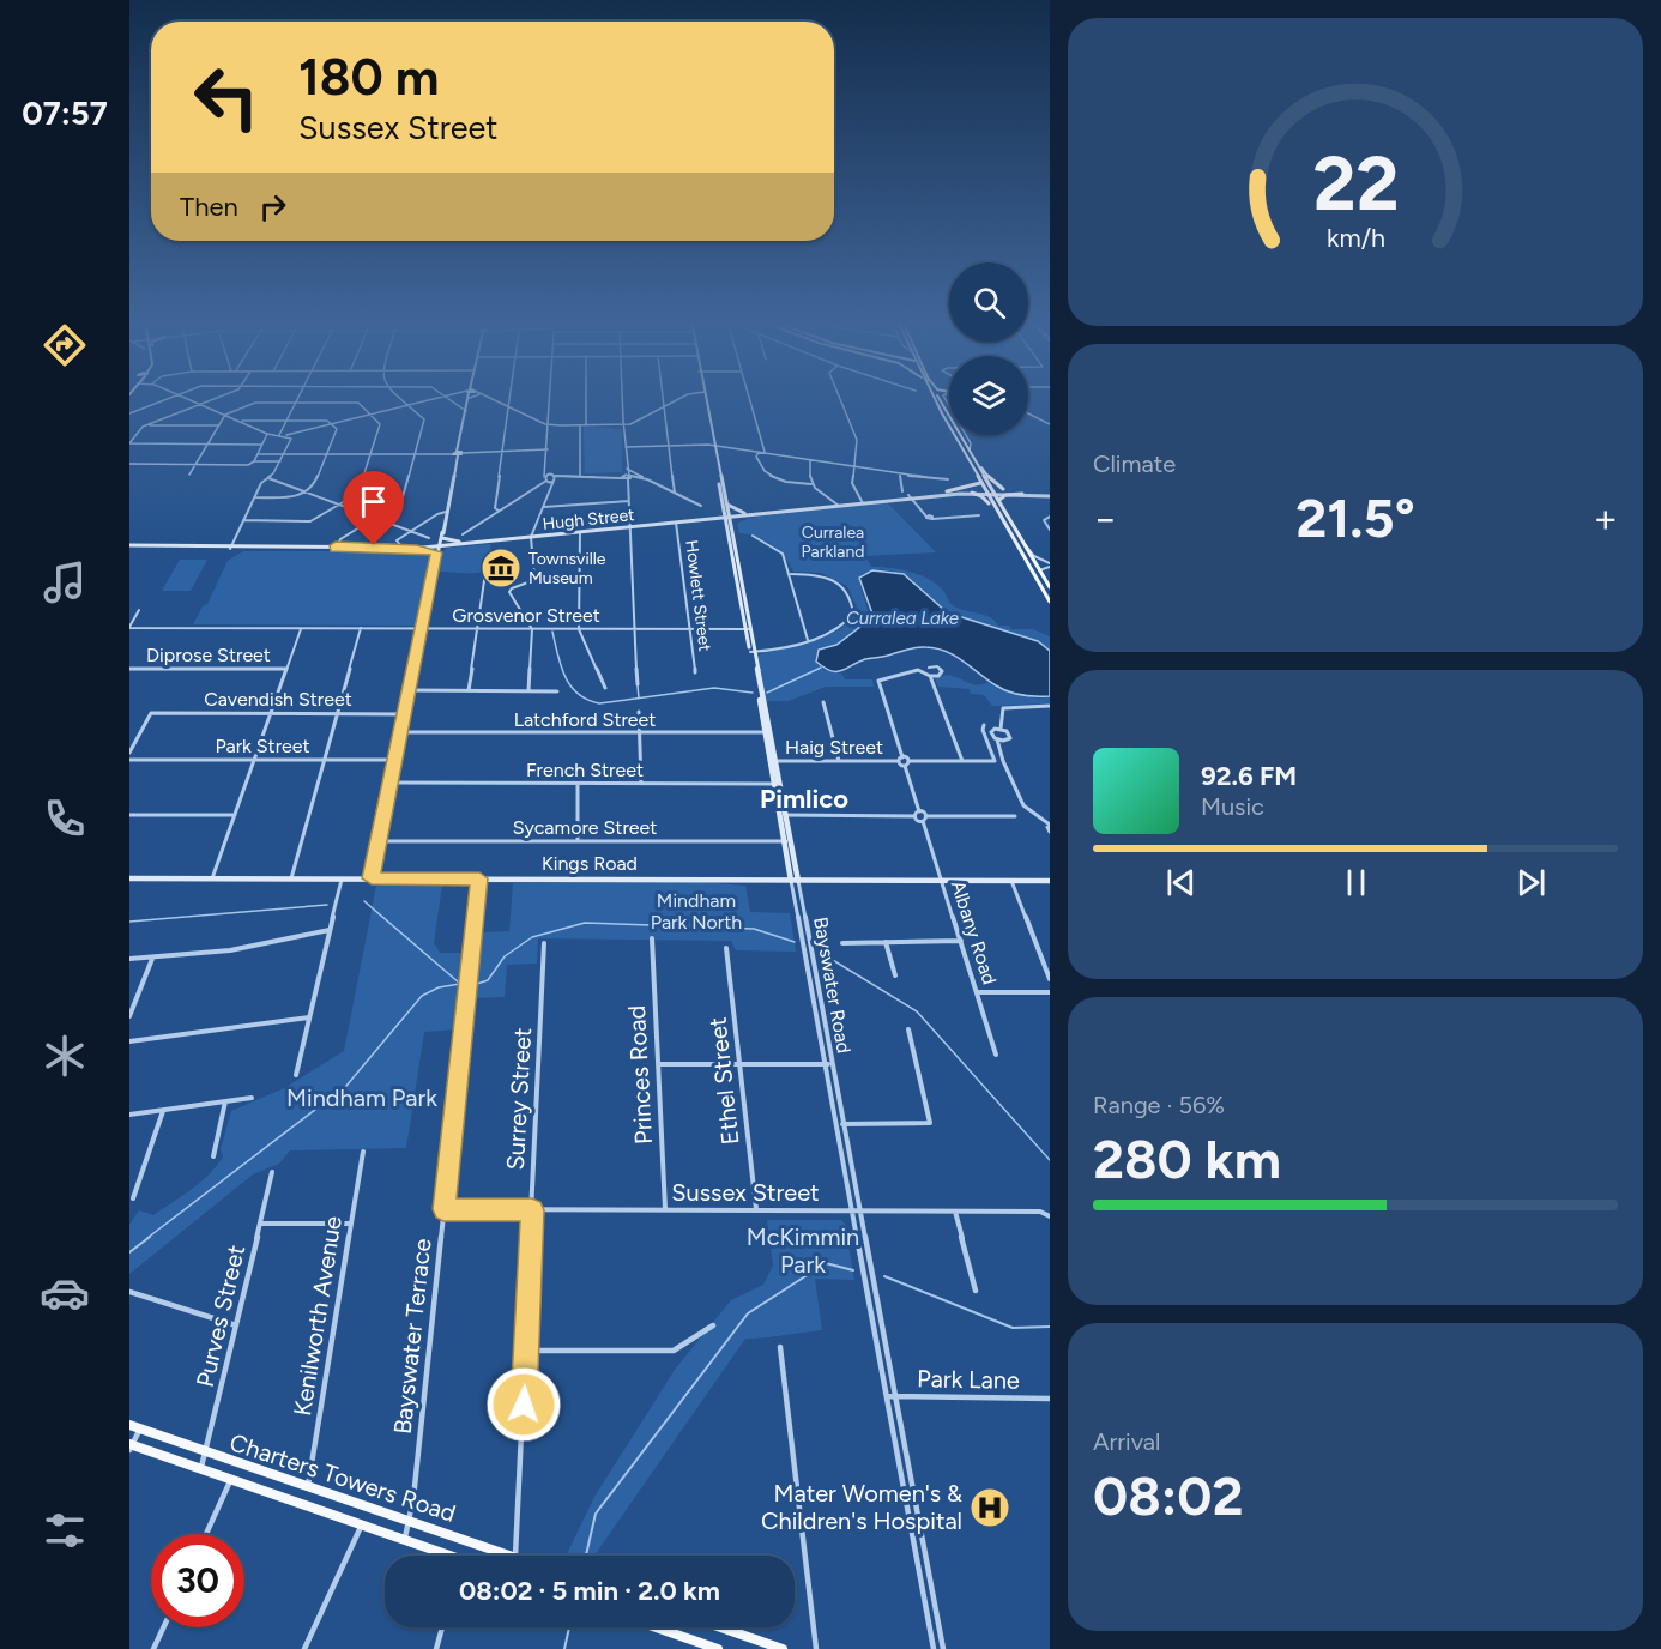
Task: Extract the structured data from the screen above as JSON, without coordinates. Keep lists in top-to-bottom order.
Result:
{
  "streets": {
    "main road": [
      "Hugh Street",
      "Kings Road",
      "Bayswater Road",
      "Charters Towers Road"
    ],
    "street": [
      "Howlett Street",
      "Grosvenor Street",
      "Diprose Street",
      "Cavendish Street",
      "Latchford Street",
      "Park Street",
      "Haig Street",
      "French Street",
      "Sycamore Street",
      "Albany Road",
      "Princes Road",
      "Ethel Street",
      "Surrey Street",
      "Sussex Street",
      "Purves Street",
      "Kenilworth Avenue",
      "Bayswater Terrace",
      "Park Lane"
    ]
  },
  "crossings": [
    ["Hugh Street", "Howlett Street"],
    ["Hugh Street", "Bayswater Road"],
    ["Howlett Street", "Grosvenor Street"],
    ["Grosvenor Street", "Bayswater Road"],
    ["Latchford Street", "Bayswater Road"],
    ["Haig Street", "Bayswater Road"],
    ["French Street", "Bayswater Road"],
    ["Sycamore Street", "Bayswater Road"],
    ["Kings Road", "Albany Road"],
    ["Kings Road", "Bayswater Road"],
    ["Kings Road", "Bayswater Terrace"],
    ["Bayswater Road", "Sussex Street"],
    ["Bayswater Road", "Park Lane"],
    ["Princes Road", "Sussex Street"],
    ["Ethel Street", "Sussex Street"],
    ["Surrey Street", "Sussex Street"],
    ["Sussex Street", "Bayswater Terrace"],
    ["Purves Street", "Charters Towers Road"],
    ["Kenilworth Avenue", "Charters Towers Road"],
    ["Bayswater Terrace", "Charters Towers Road"]
  ],
  "districts": ["Pimlico"],
  "water": ["Curralea Lake"],
  "parks": [
    "Curralea Parkland",
    "Mindham Park North",
    "Mindham Park",
    "McKimmin Park"
  ],
  "places": {
    "museum": ["Townsville Museum"],
    "hospital": ["Mater Women's & Children's Hospital"]
  },
  "page": {
    "tabs": "07:57",
    "turn": ["180 m", "Sussex Street"],
    "then": "Then",
    "tile": [
      "Climate",
      ["Range · 56%", "280 km"],
      ["Arrival", "08:02"]
    ],
    "heat": ["−", "21.5°", "+"],
    "song": ["92.6 FM", "Music"],
    "limit": "30",
    "trip": "08:02 · 5 min · 2.0 km",
    "gauge": ["22", "km/h"]
  }
}
